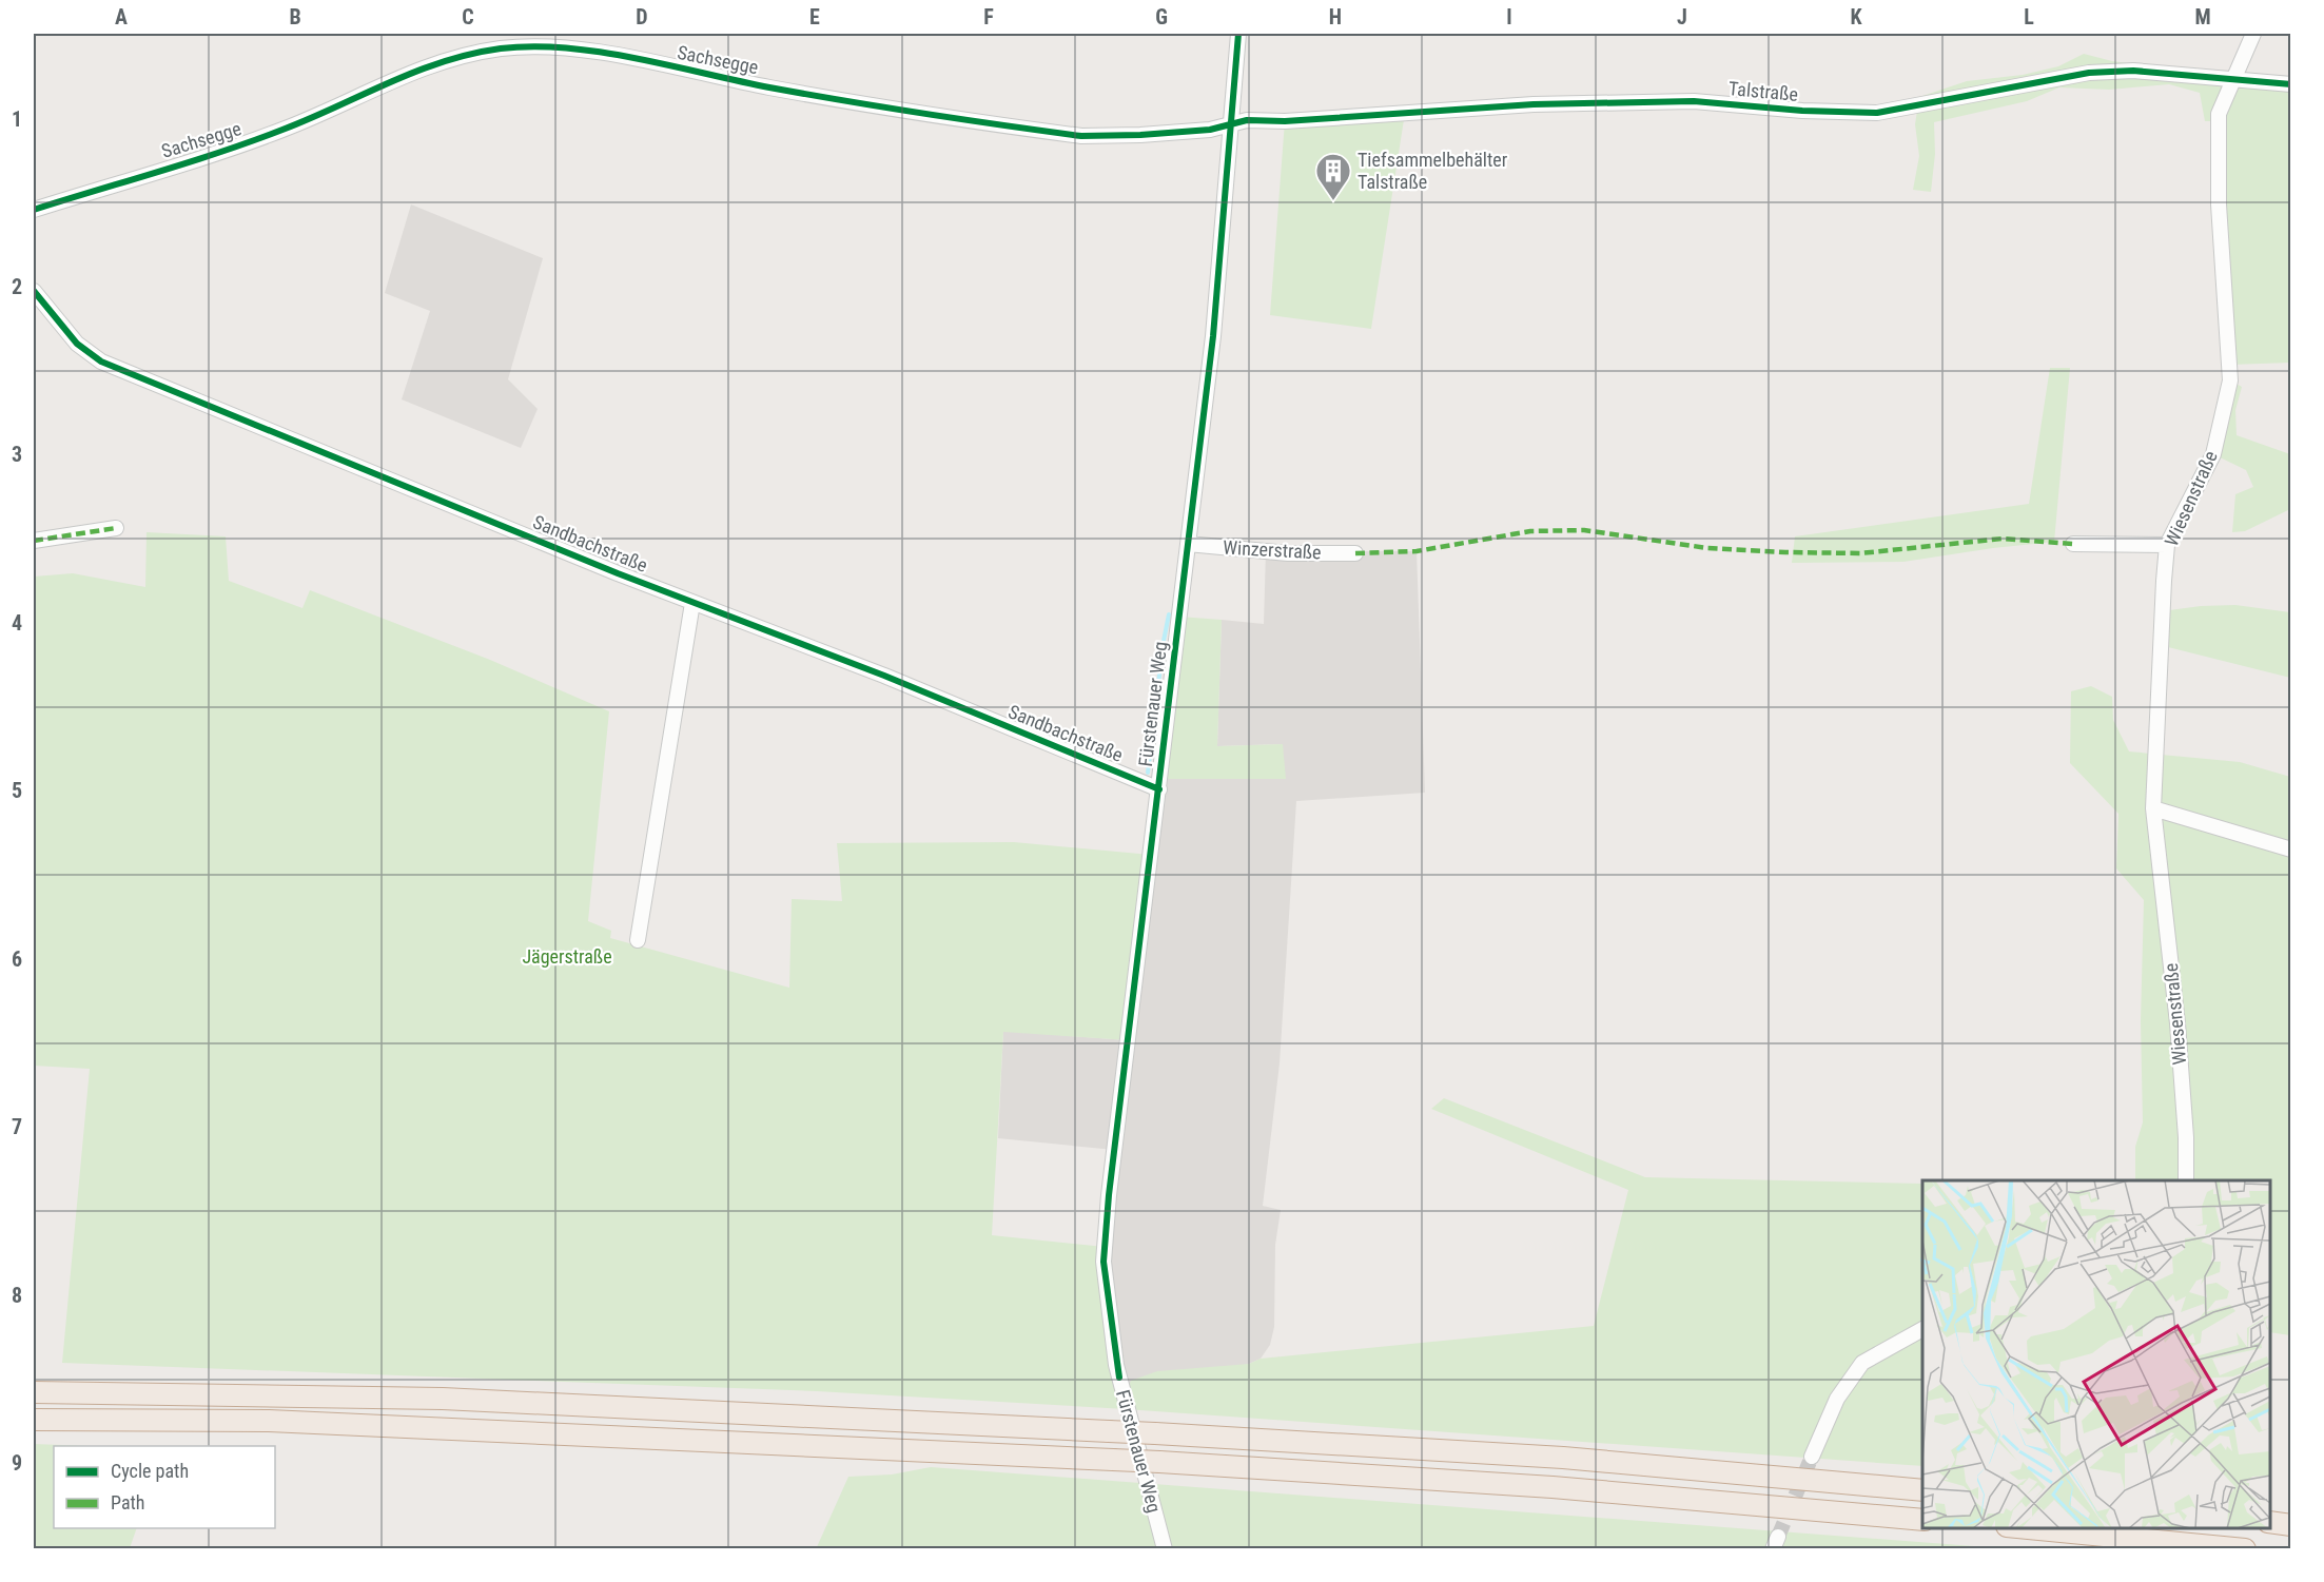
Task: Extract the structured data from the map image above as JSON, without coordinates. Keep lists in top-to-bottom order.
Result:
{
  "streets": {
    "street": [
      "Sachsegge",
      "Talstraße",
      "Wiesenstraße",
      "Sandbachstraße",
      "Winzerstraße",
      "Fürstenauer Weg"
    ]
  },
  "crossings": [
    ["Sachsegge", "Talstraße"],
    ["Sachsegge", "Fürstenauer Weg"],
    ["Talstraße", "Wiesenstraße"],
    ["Talstraße", "Fürstenauer Weg"],
    ["Sandbachstraße", "Fürstenauer Weg"],
    ["Winzerstraße", "Fürstenauer Weg"]
  ],
  "parks": ["Jägerstraße"],
  "places": {
    "building": ["Tiefsammelbehälter Talstraße"]
  },
  "legend": ["Cycle path", "Path"],
  "grid": {
    "columns": [
      "A",
      "B",
      "C",
      "D",
      "E",
      "F",
      "G",
      "H",
      "I",
      "J",
      "K",
      "L",
      "M"
    ],
    "rows": [
      "1",
      "2",
      "3",
      "4",
      "5",
      "6",
      "7",
      "8",
      "9"
    ]
  }
}
